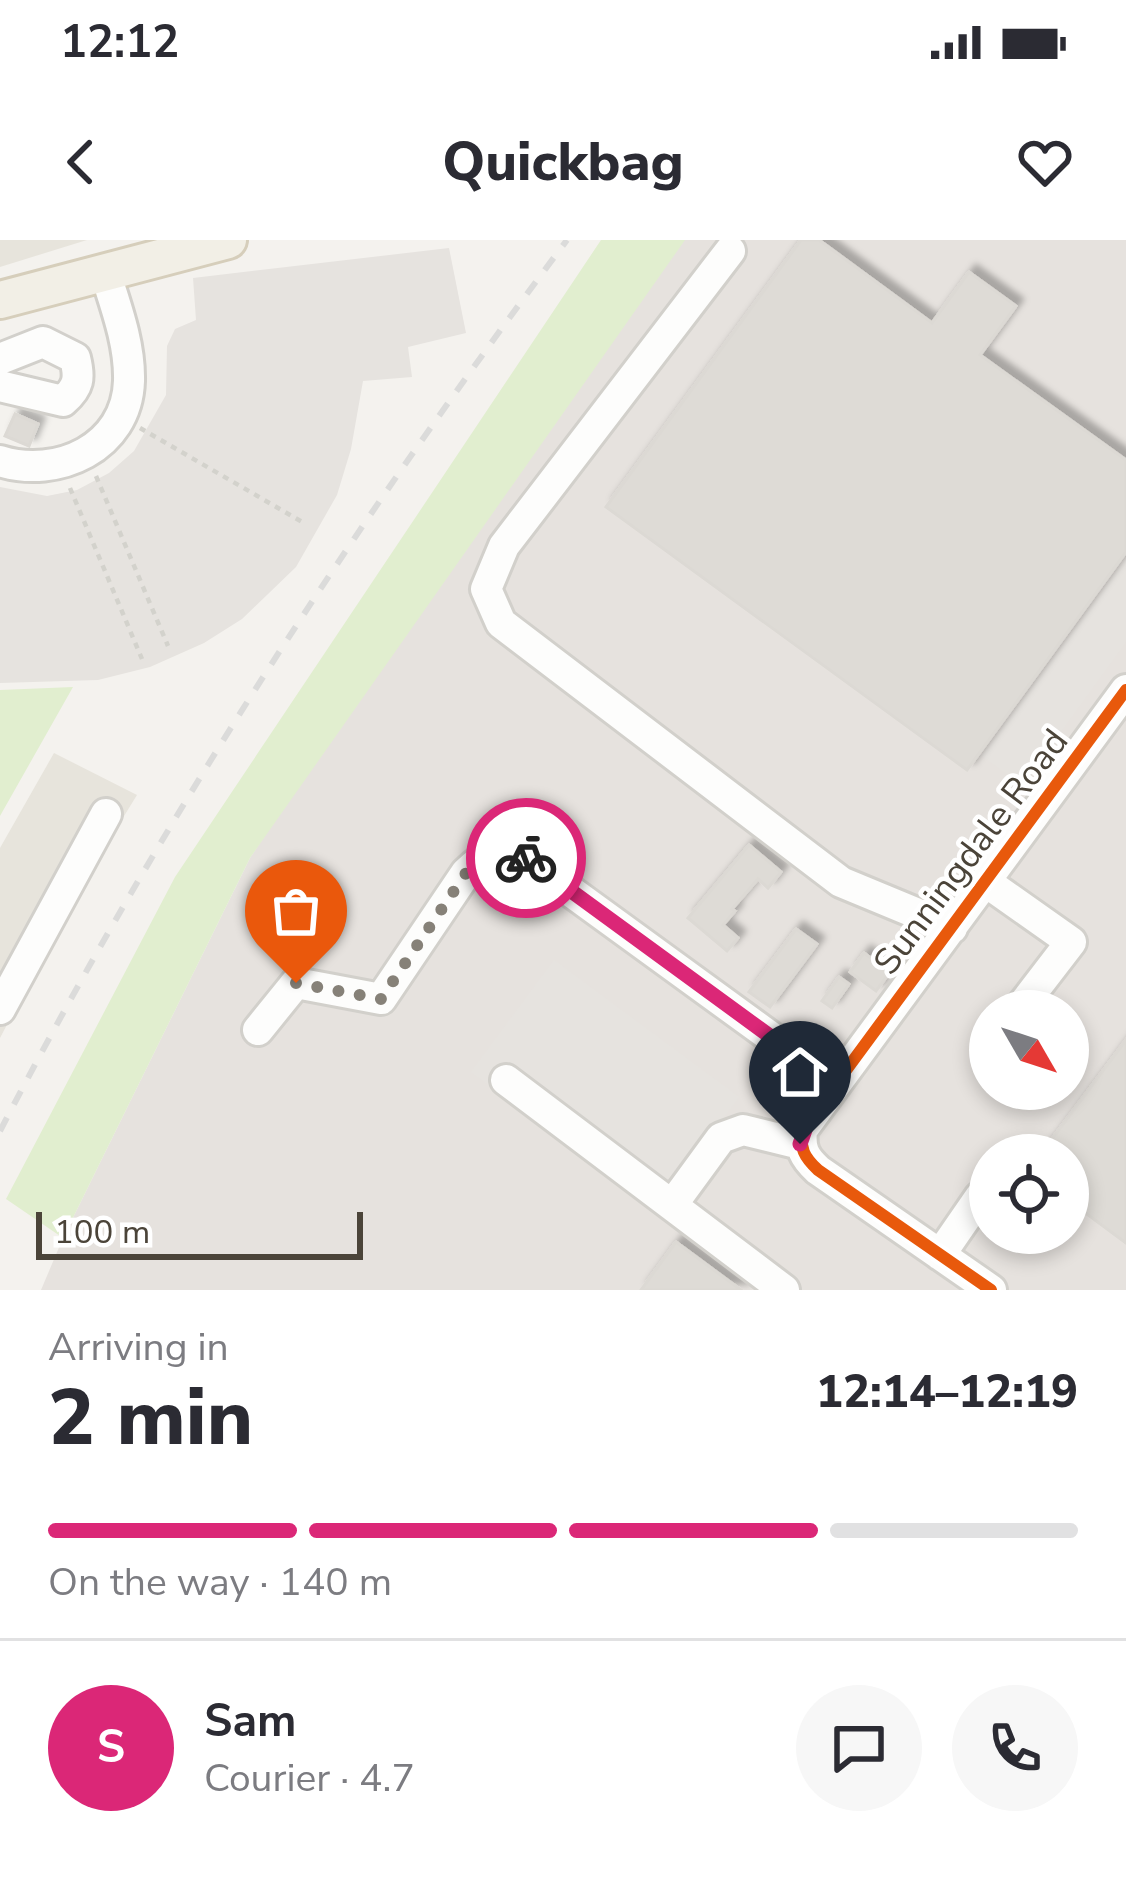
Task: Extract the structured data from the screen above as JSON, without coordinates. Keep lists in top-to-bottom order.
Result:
{
  "streets": {
    "street": ["Sunningdale Road"]
  },
  "scale_bar": "100 m",
  "north": "bottom right",
  "page": {
    "status": "12:12",
    "header": "Quickbag",
    "scale": "100 m",
    "heading": ["2 min", "Arriving in", "12:14–12:19"],
    "panel": ["Sam", "Courier · 4.7"],
    "bar": "On the way · 140 m",
    "round": "S"
  }
}
